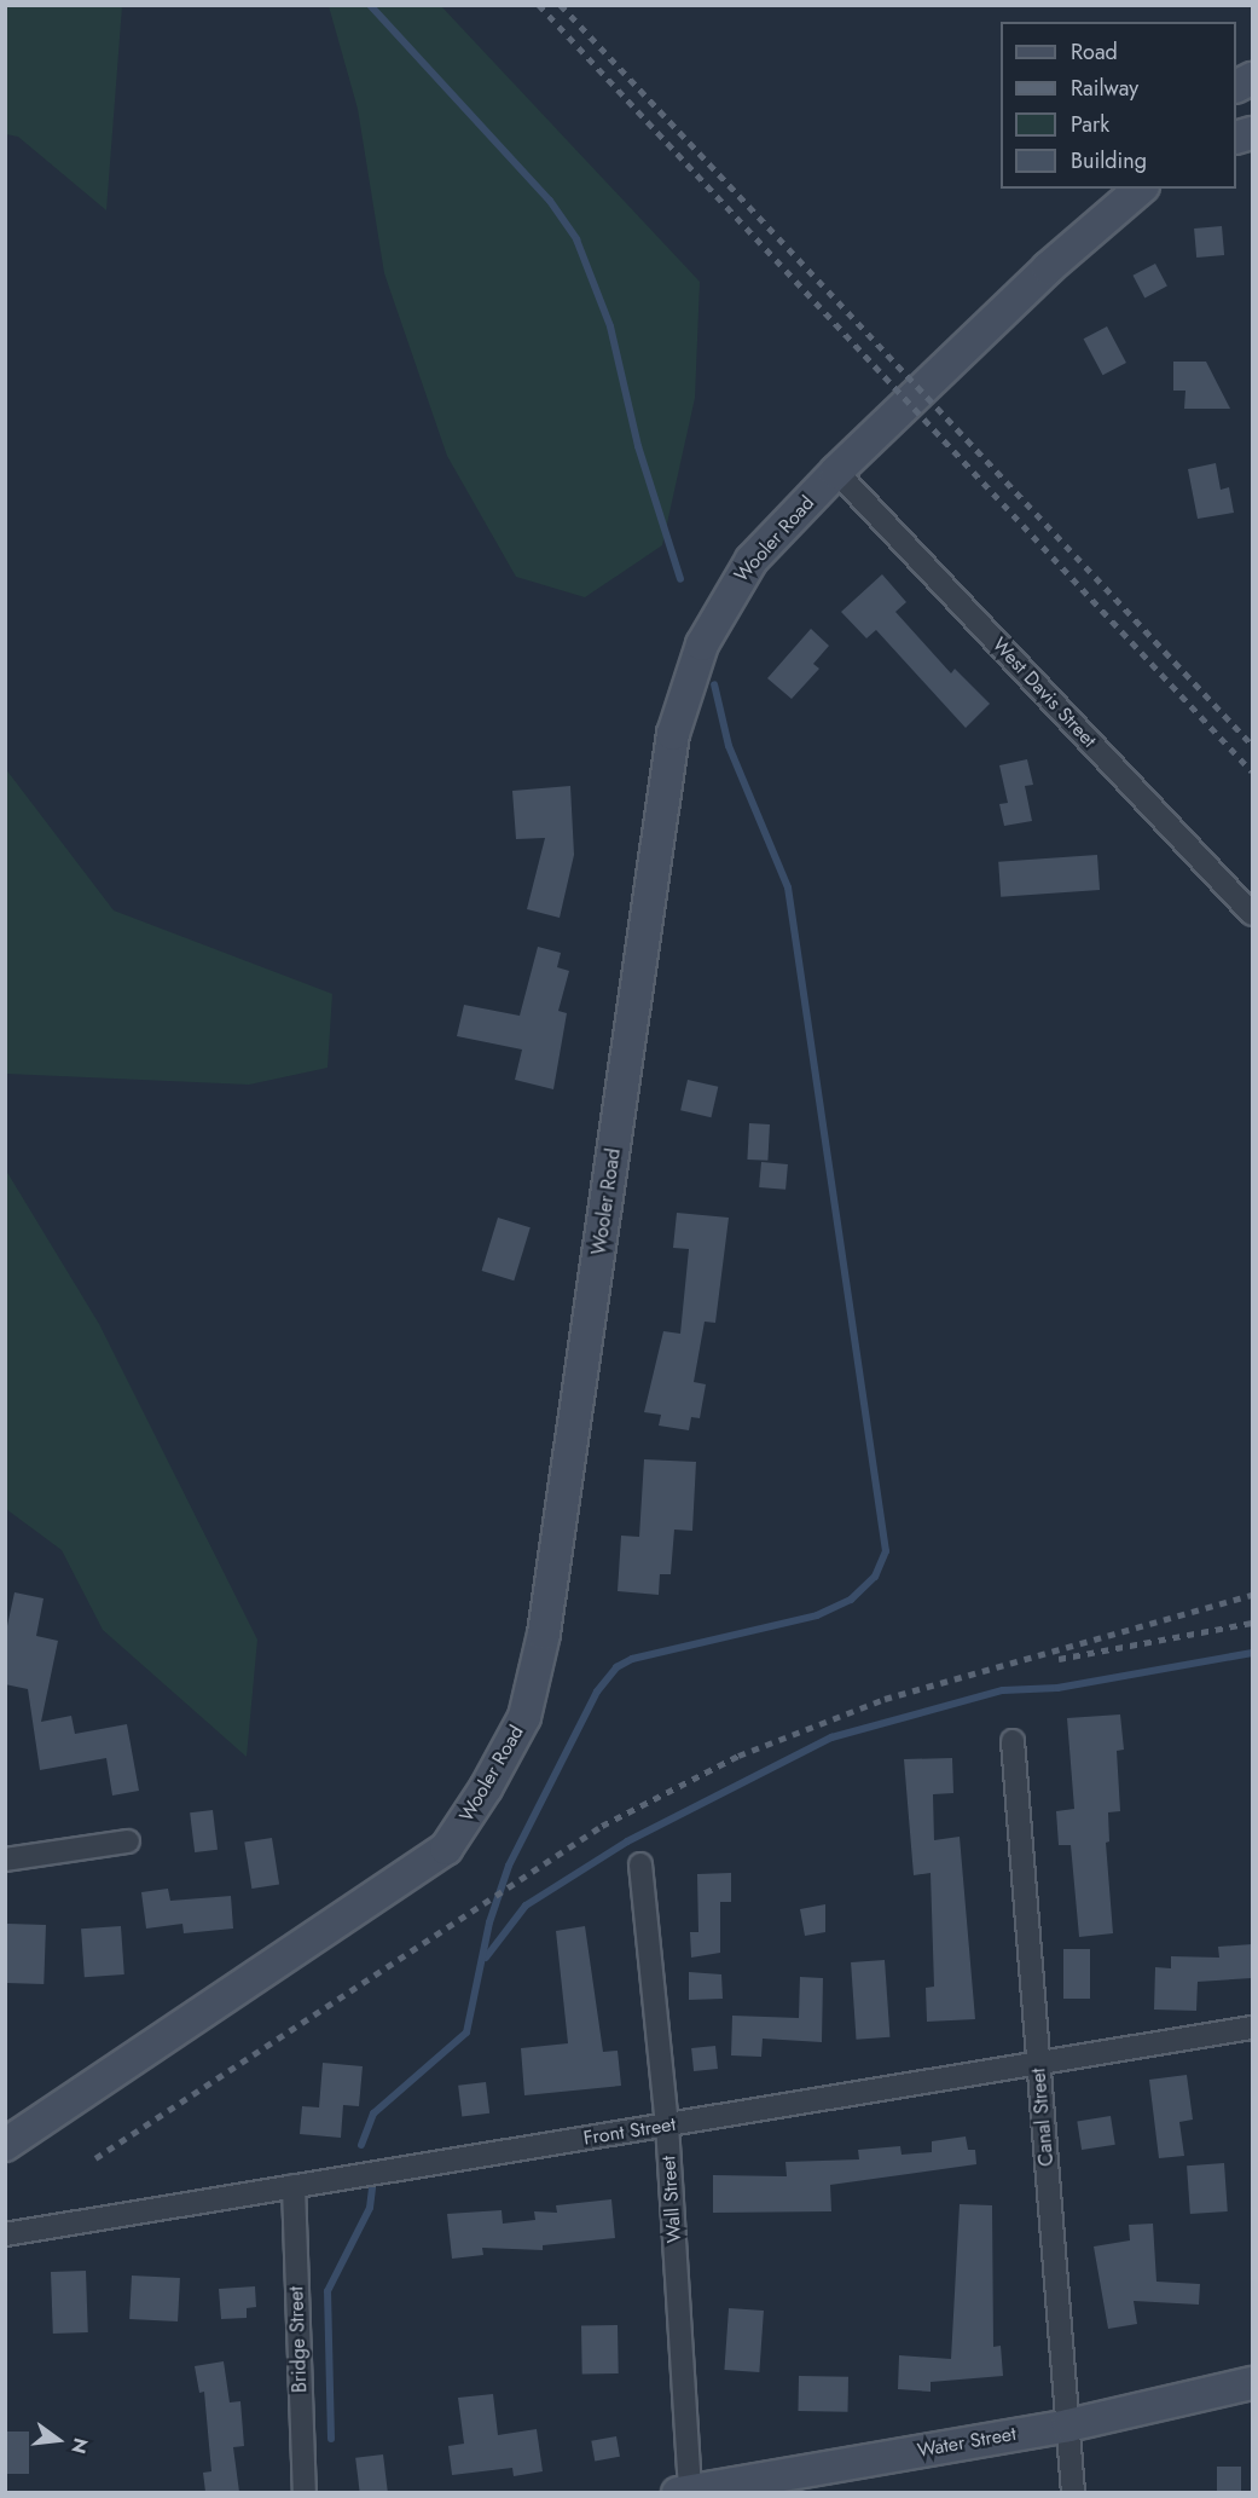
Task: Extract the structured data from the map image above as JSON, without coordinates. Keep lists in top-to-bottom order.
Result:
{
  "streets": {
    "street": [
      "Wooler Road",
      "West Davis Street",
      "Canal Street",
      "Front Street",
      "Wall Street",
      "Bridge Street",
      "Water Street"
    ]
  },
  "crossings": [
    ["Wooler Road", "West Davis Street"],
    ["Canal Street", "Front Street"],
    ["Canal Street", "Water Street"],
    ["Front Street", "Wall Street"],
    ["Front Street", "Bridge Street"],
    ["Wall Street", "Water Street"]
  ],
  "legend": [
    "Road",
    "Railway",
    "Park",
    "Building"
  ],
  "north": "right"
}
